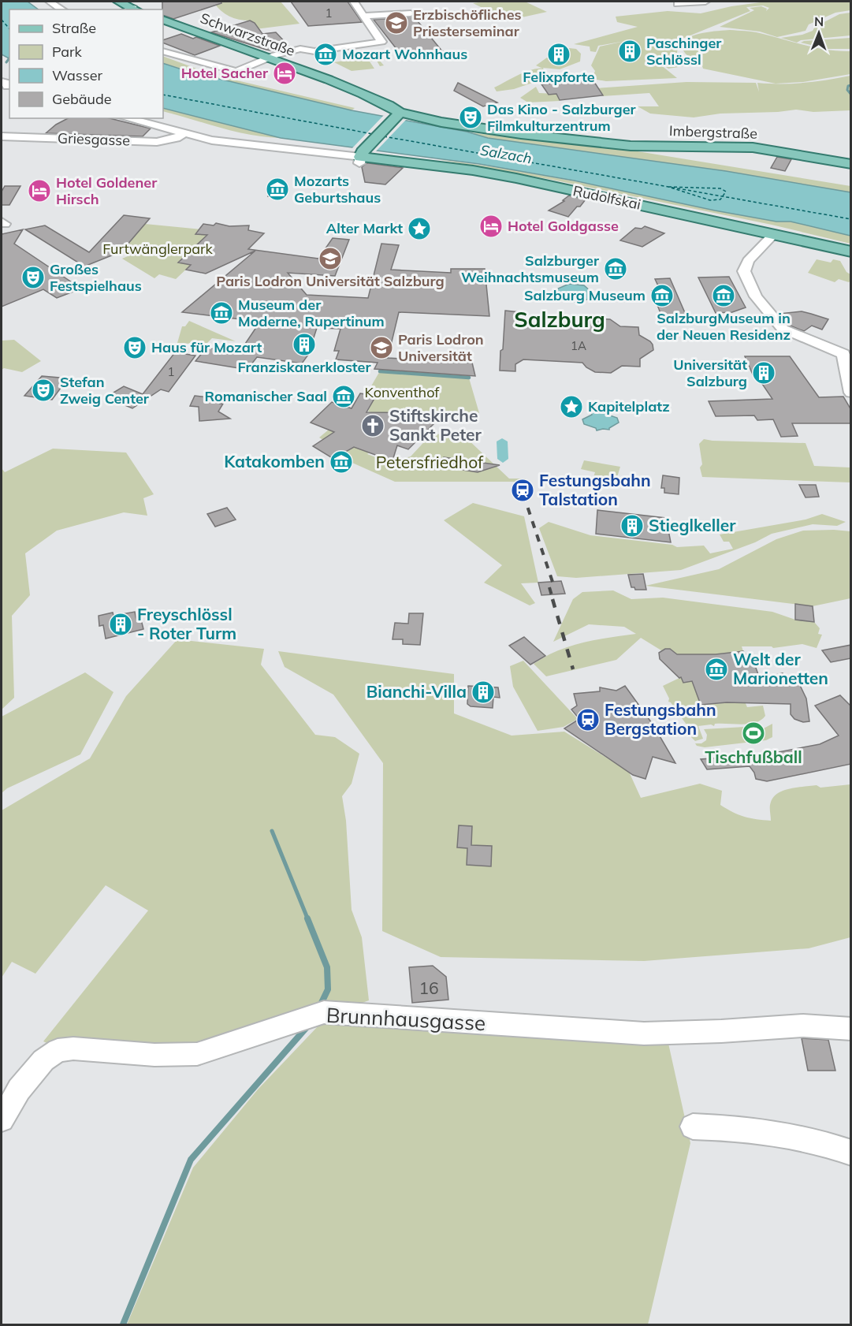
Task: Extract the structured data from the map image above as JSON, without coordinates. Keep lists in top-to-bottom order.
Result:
{
  "streets": {
    "main road": ["Schwarzstraße", "Imbergstraße", "Rudolfskai"],
    "street": ["Griesgasse", "Brunnhausgasse"]
  },
  "crossings": [
    ["Schwarzstraße", "Imbergstraße"]
  ],
  "districts": ["Salzburg"],
  "water": ["Salzach"],
  "parks": ["Furtwänglerpark", "Konventhof", "Petersfriedhof"],
  "places": {
    "school or university": ["Erzbischöfliches Priesterseminar", "Paris Lodron Universität Salzburg", "Paris Lodron Universität"],
    "building": [
      "Paschinger Schlössl",
      "Felixpforte",
      "Franziskanerkloster",
      "Universität Salzburg",
      "Stieglkeller",
      "Freyschlössl - Roter Turm",
      "Bianchi-Villa"
    ],
    "museum": [
      "Mozart Wohnhaus",
      "Mozarts Geburtshaus",
      "Salzburger Weihnachtsmuseum",
      "Salzburg Museum",
      "SalzburgMuseum in der Neuen Residenz",
      "Museum der Moderne, Rupertinum",
      "Romanischer Saal",
      "Katakomben",
      "Welt der Marionetten"
    ],
    "hotel": ["Hotel Sacher", "Hotel Goldener Hirsch", "Hotel Goldgasse"],
    "theatre": [
      "Das Kino - Salzburger Filmkulturzentrum",
      "Großes Festspielhaus",
      "Haus für Mozart",
      "Stefan Zweig Center"
    ],
    "place": ["Alter Markt", "Kapitelplatz"],
    "church": ["Stiftskirche Sankt Peter"],
    "station": ["Festungsbahn Talstation", "Festungsbahn Bergstation"],
    "sports": ["Tischfußball"]
  },
  "house_numbers": [
    "1",
    "1A",
    "1",
    "16"
  ],
  "legend": [
    "Straße",
    "Park",
    "Wasser",
    "Gebäude"
  ],
  "north": "top"
}
